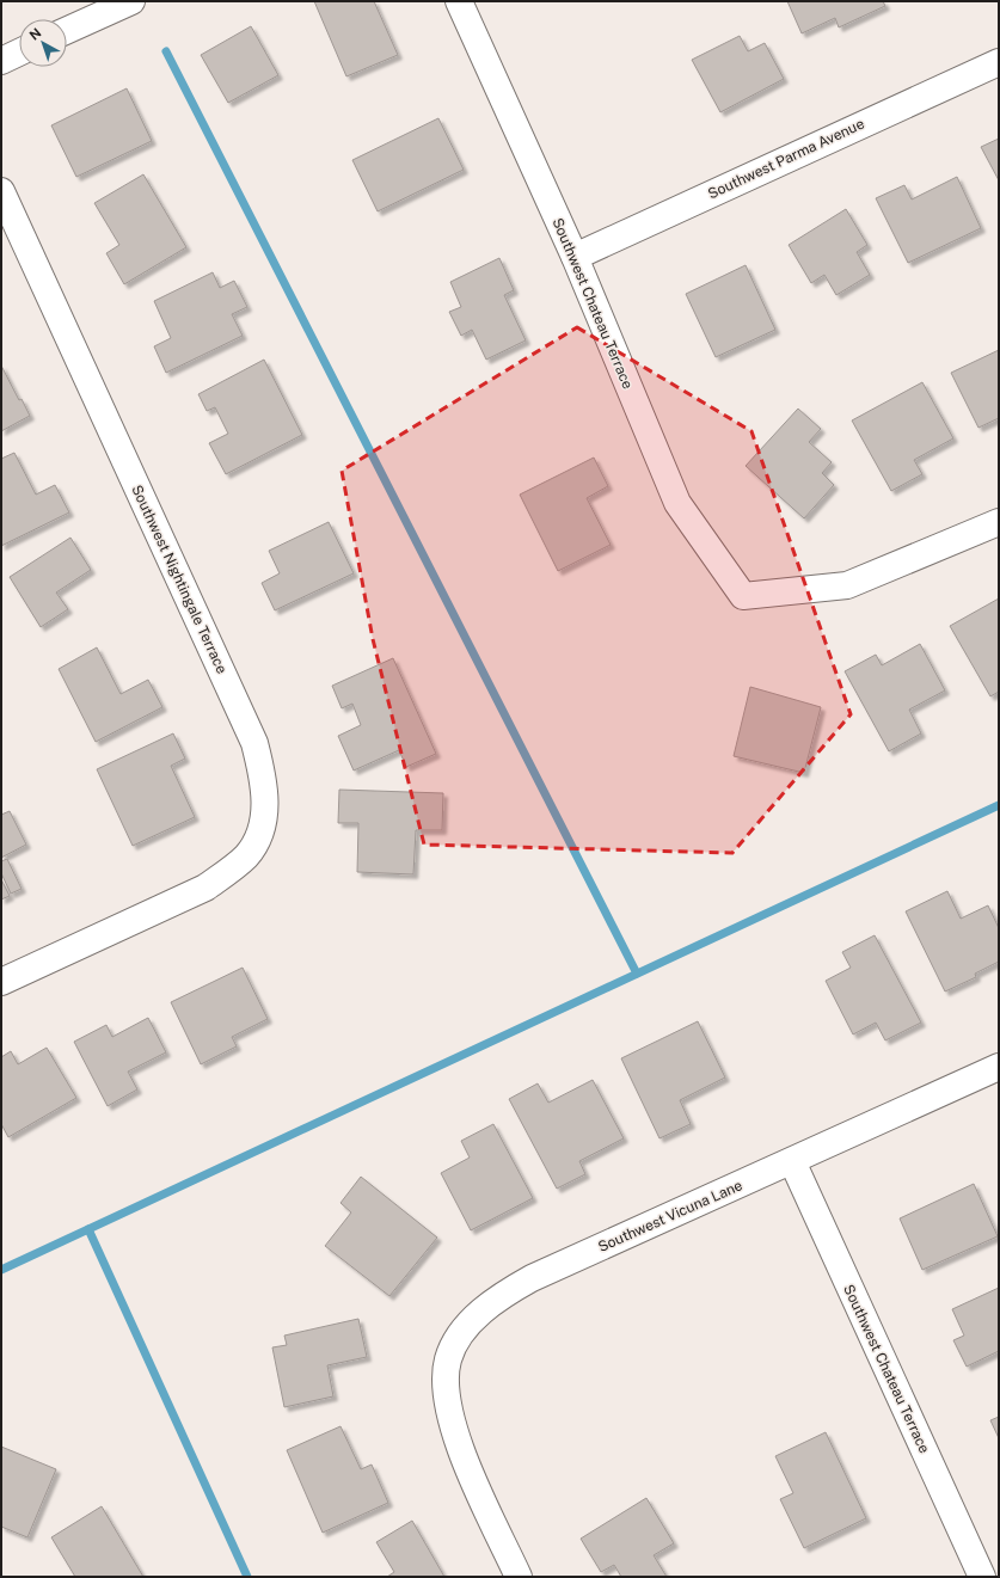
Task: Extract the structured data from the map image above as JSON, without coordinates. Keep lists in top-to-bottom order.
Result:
{
  "streets": {
    "street": [
      "Southwest Parma Avenue",
      "Southwest Chateau Terrace",
      "Southwest Nightingale Terrace",
      "Southwest Vicuna Lane"
    ]
  },
  "crossings": [
    ["Southwest Parma Avenue", "Southwest Chateau Terrace"],
    ["Southwest Chateau Terrace", "Southwest Vicuna Lane"]
  ],
  "north": "top left"
}
